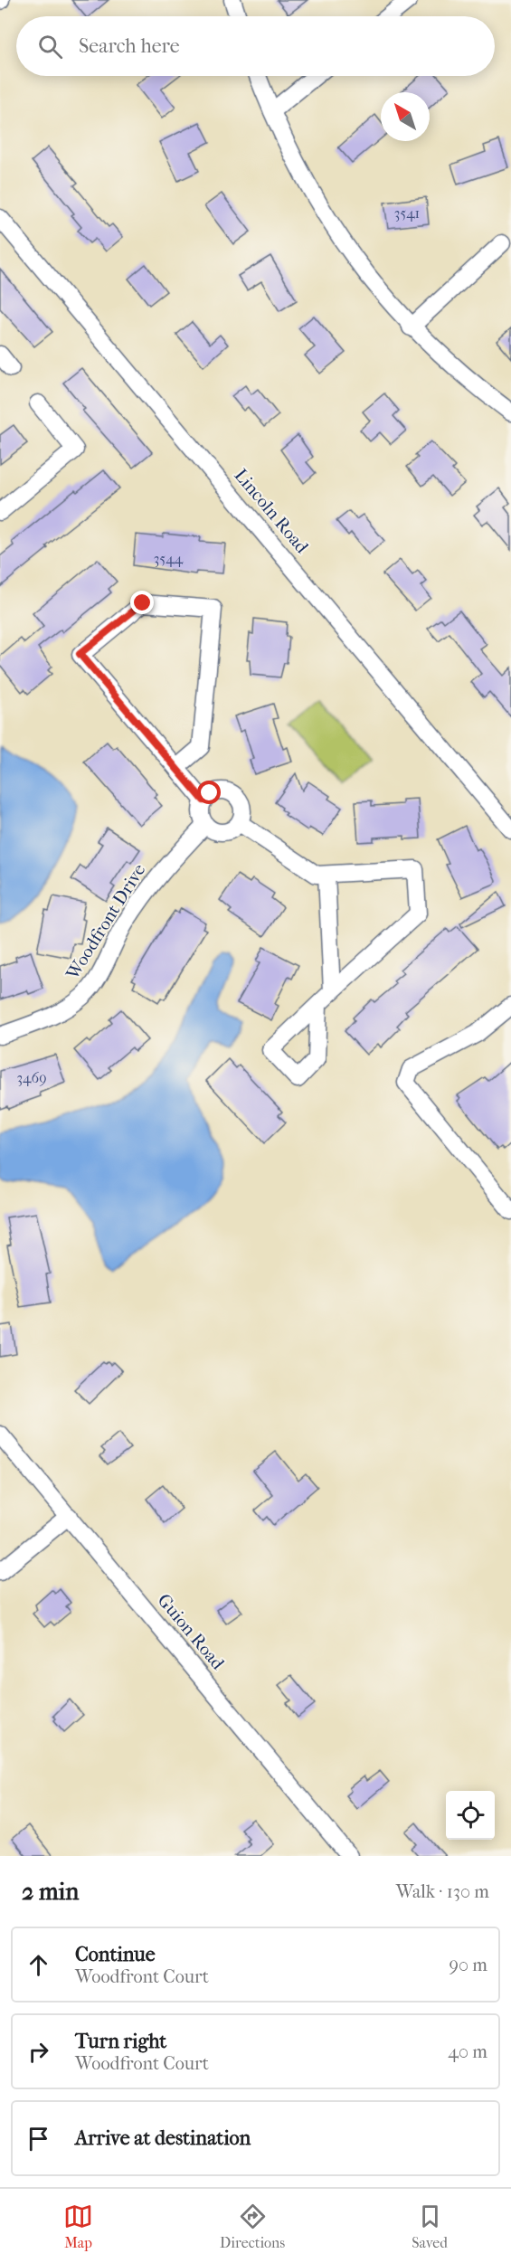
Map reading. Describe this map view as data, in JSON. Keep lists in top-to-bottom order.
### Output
{
  "streets": {
    "street": ["Lincoln Road", "Woodfront Drive", "Guion Road"]
  },
  "house_numbers": ["3541", "3544", "3469"],
  "north": "top left",
  "page": {
    "search": "Search here",
    "heading": ["2 min", "Walk · 130 m"],
    "list": [
      ["Continue", "Woodfront Court", "90 m"],
      ["Turn right", "Woodfront Court", "40 m"],
      "Arrive at destination"
    ],
    "nav": ["Map", "Directions", "Saved"]
  }
}
